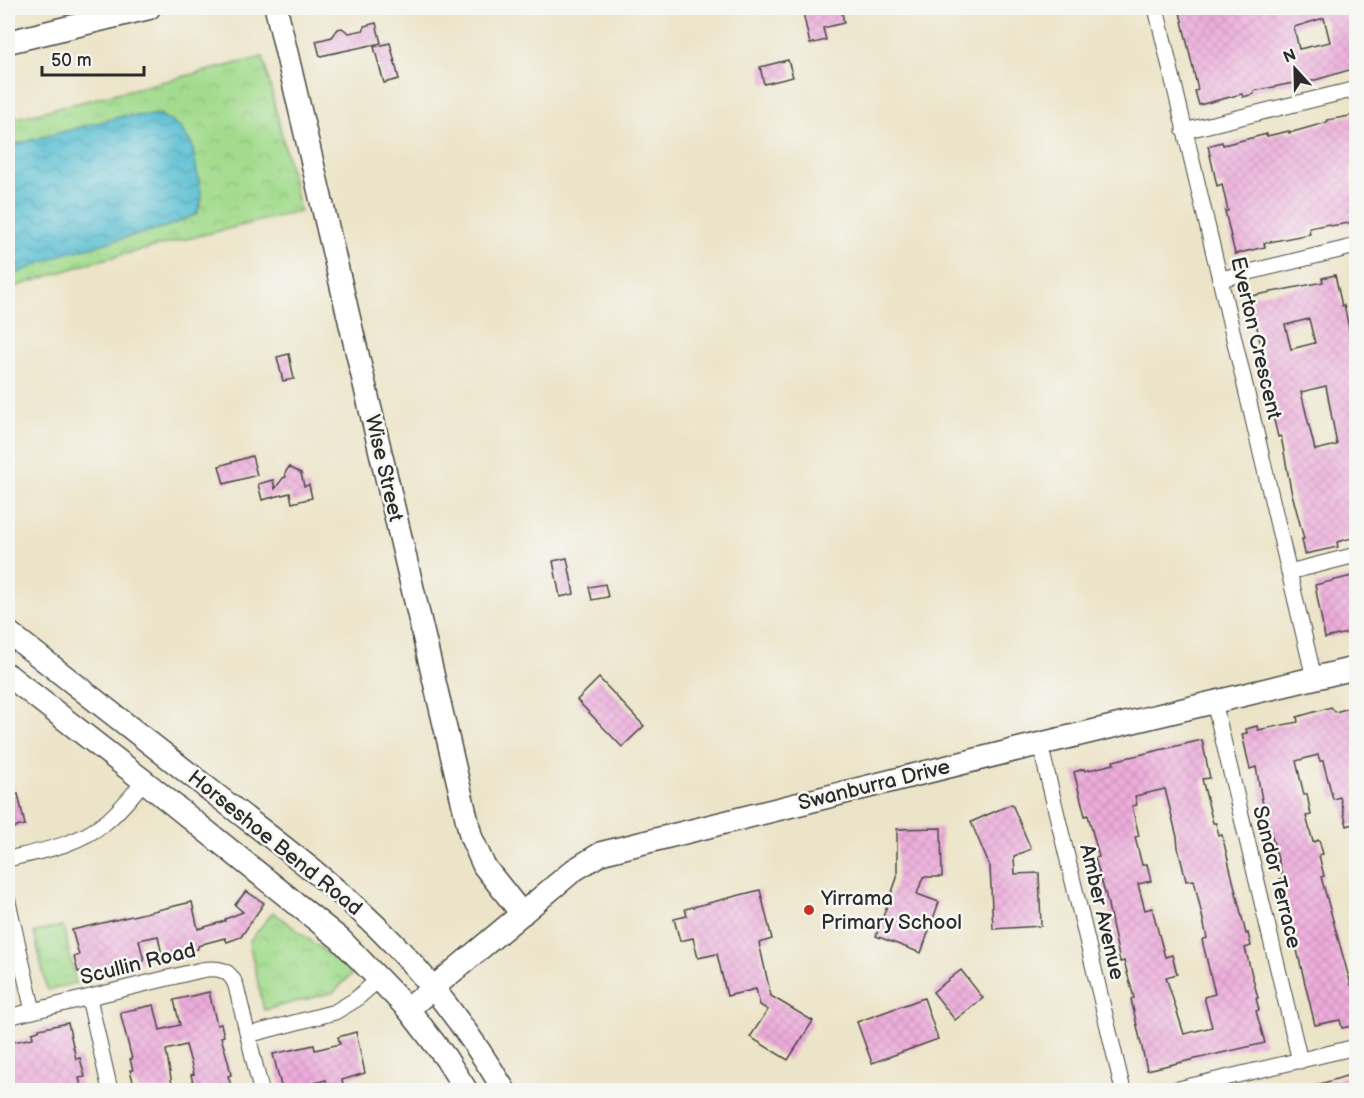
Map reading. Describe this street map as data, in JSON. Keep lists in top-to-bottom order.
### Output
{
  "streets": {
    "street": [
      "Everton Crescent",
      "Wise Street",
      "Swanburra Drive",
      "Horseshoe Bend Road",
      "Sandor Terrace",
      "Amber Avenue",
      "Scullin Road"
    ]
  },
  "crossings": [
    ["Everton Crescent", "Swanburra Drive"],
    ["Wise Street", "Swanburra Drive"],
    ["Swanburra Drive", "Horseshoe Bend Road"],
    ["Swanburra Drive", "Sandor Terrace"],
    ["Swanburra Drive", "Amber Avenue"]
  ],
  "places": ["Yirrama Primary School"],
  "scale_bar": "50 m",
  "north": "top"
}
